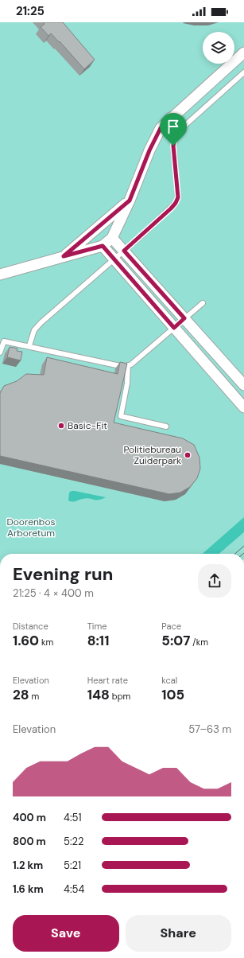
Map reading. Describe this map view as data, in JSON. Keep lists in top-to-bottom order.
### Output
{
  "parks": ["Doorenbos Arboretum"],
  "places": ["Basic-Fit", "Politiebureau Zuiderpark"],
  "page": {
    "status": "21:25",
    "heading": ["Evening run", "21:25 · 4 × 400 m"],
    "stats": [
      ["Distance", "1.60 km"],
      ["Time", "8:11"],
      ["Pace", "5:07 /km"],
      ["Elevation", "28 m"],
      ["Heart rate", "148 bpm"],
      ["kcal", "105"]
    ],
    "chart": ["Elevation", "57–63 m"],
    "list": [
      {
        "name": "400 m",
        "note": "4:51"
      },
      {
        "name": "800 m",
        "note": "5:22"
      },
      {
        "name": "1.2 km",
        "note": "5:21"
      },
      {
        "name": "1.6 km",
        "note": "4:54"
      }
    ],
    "buttons": ["Save", "Share"]
  }
}
